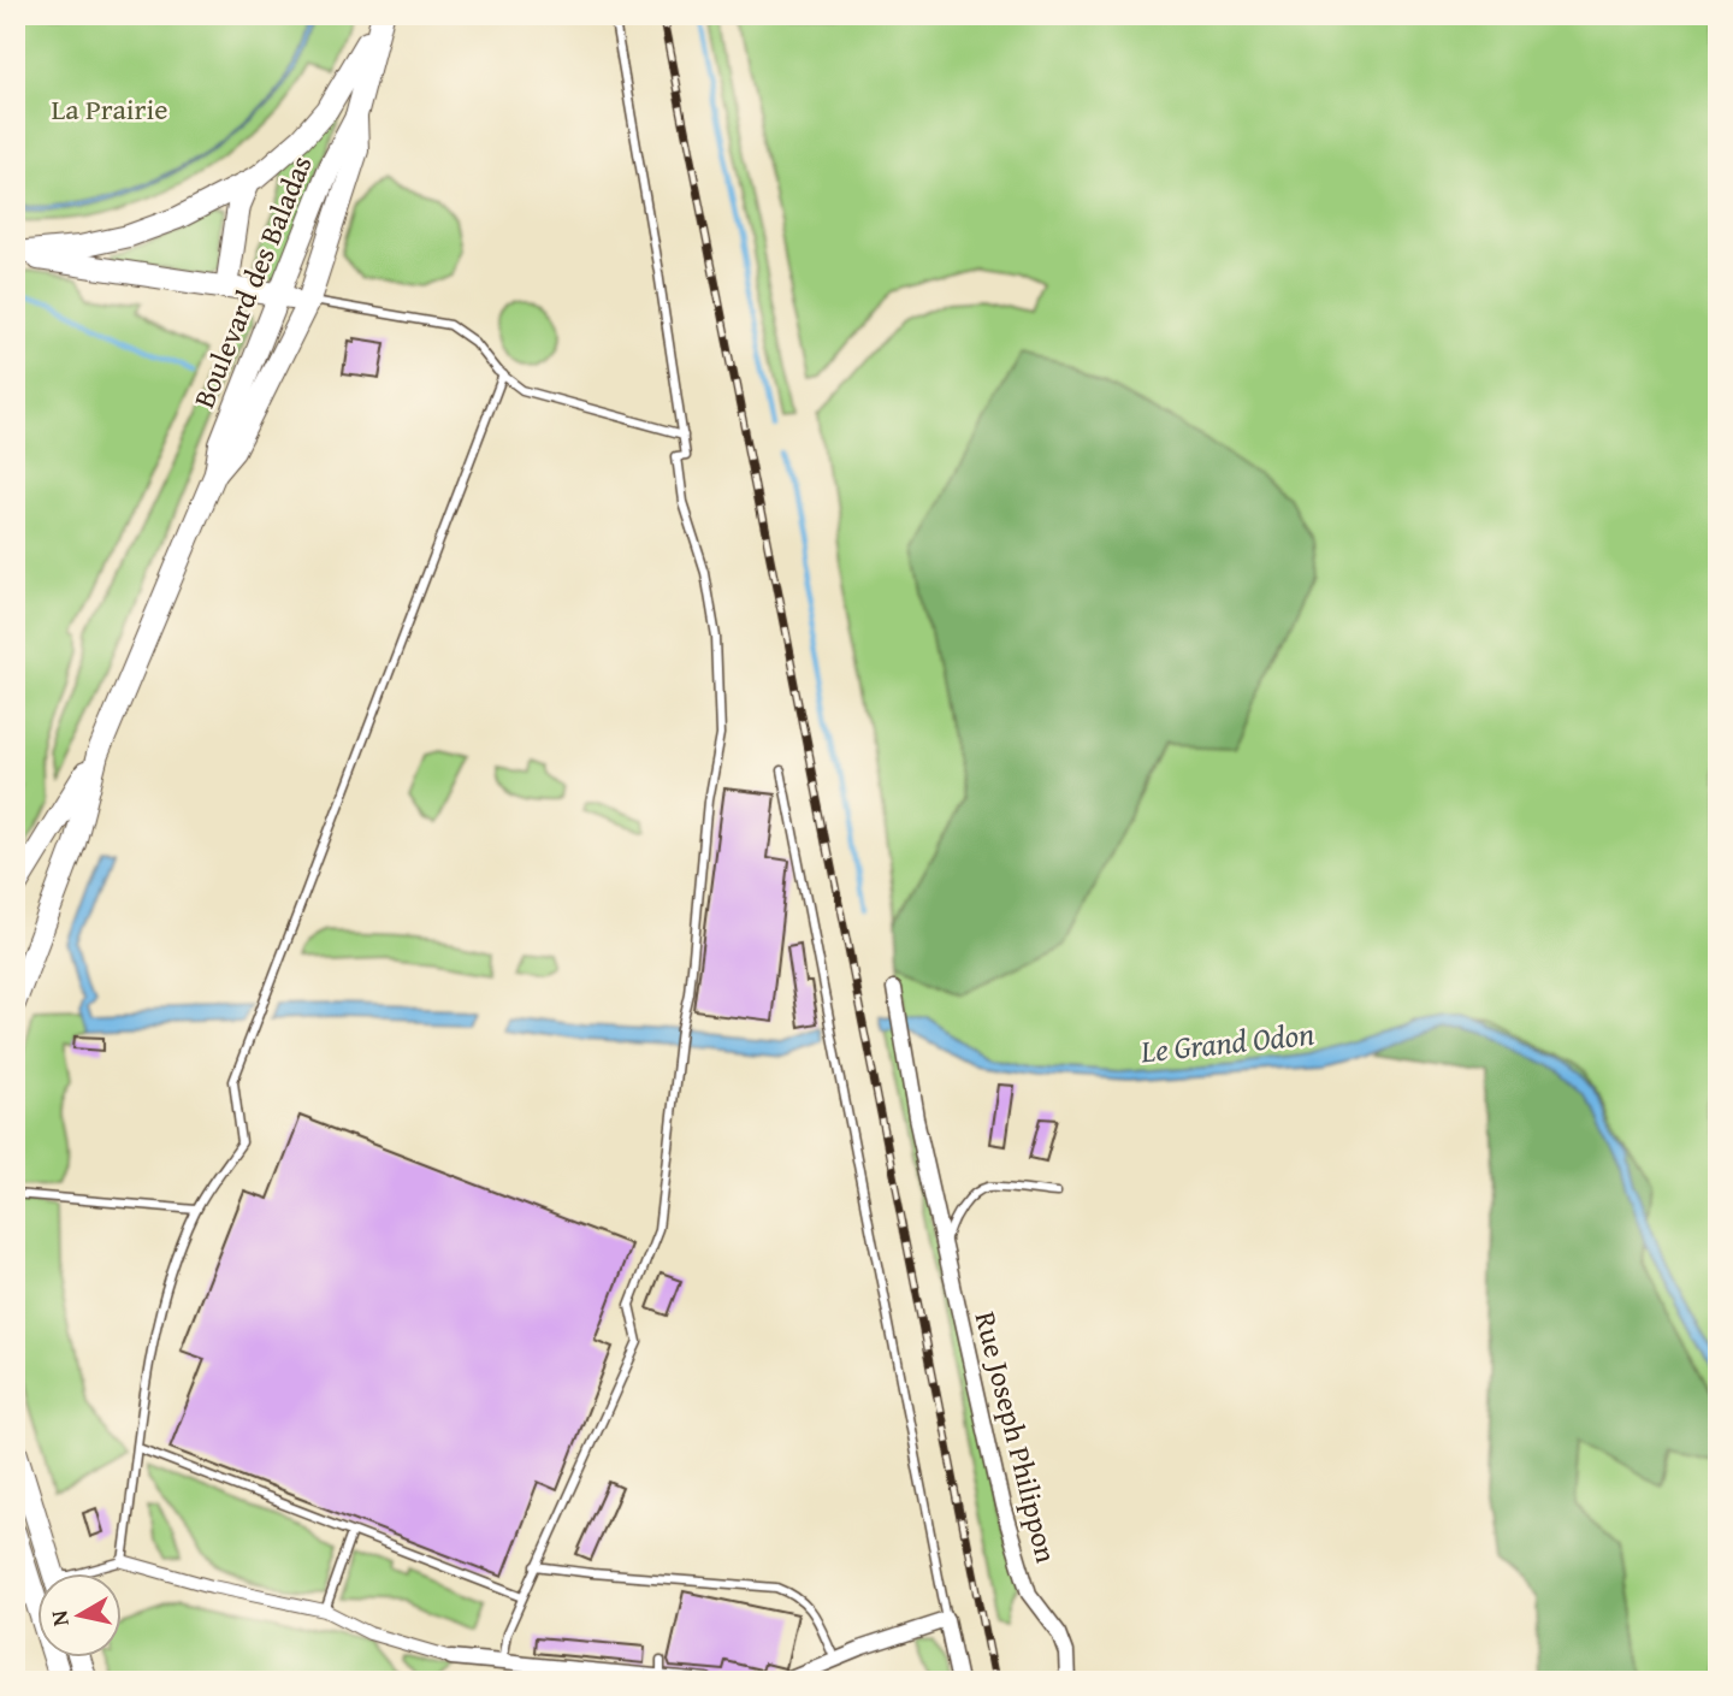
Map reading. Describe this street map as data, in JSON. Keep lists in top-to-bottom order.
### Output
{
  "streets": {
    "main road": ["Boulevard des Baladas"],
    "street": ["Rue Joseph Philippon"]
  },
  "water": ["Le Grand Odon"],
  "parks": ["La Prairie"],
  "north": "left"
}
